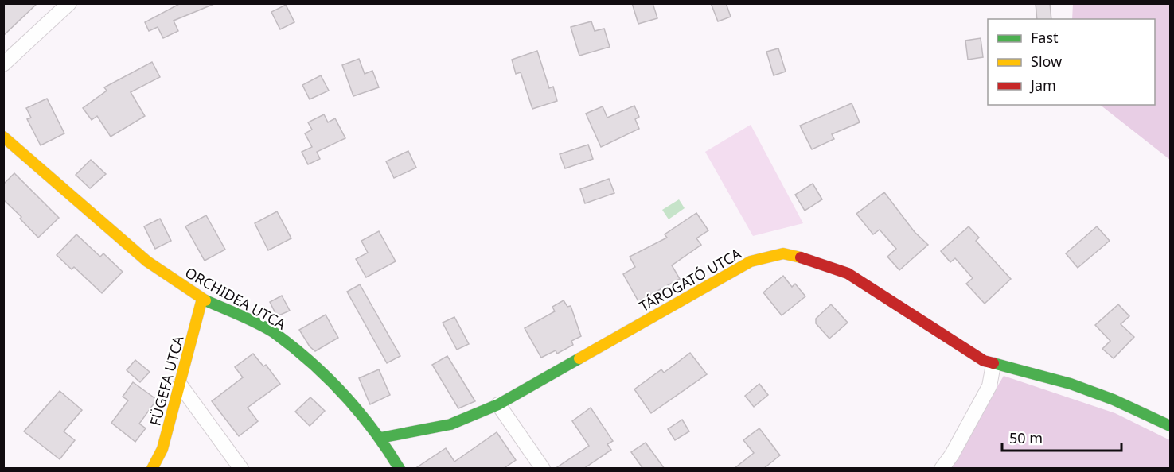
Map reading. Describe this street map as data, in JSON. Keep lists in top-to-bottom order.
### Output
{
  "streets": {
    "street": ["TÁROGATÓ UTCA", "ORCHIDEA UTCA", "FÜGEFA UTCA"]
  },
  "crossings": [
    ["TÁROGATÓ UTCA", "ORCHIDEA UTCA"],
    ["ORCHIDEA UTCA", "FÜGEFA UTCA"]
  ],
  "legend": ["Fast", "Slow", "Jam"],
  "scale_bar": "50 m"
}
